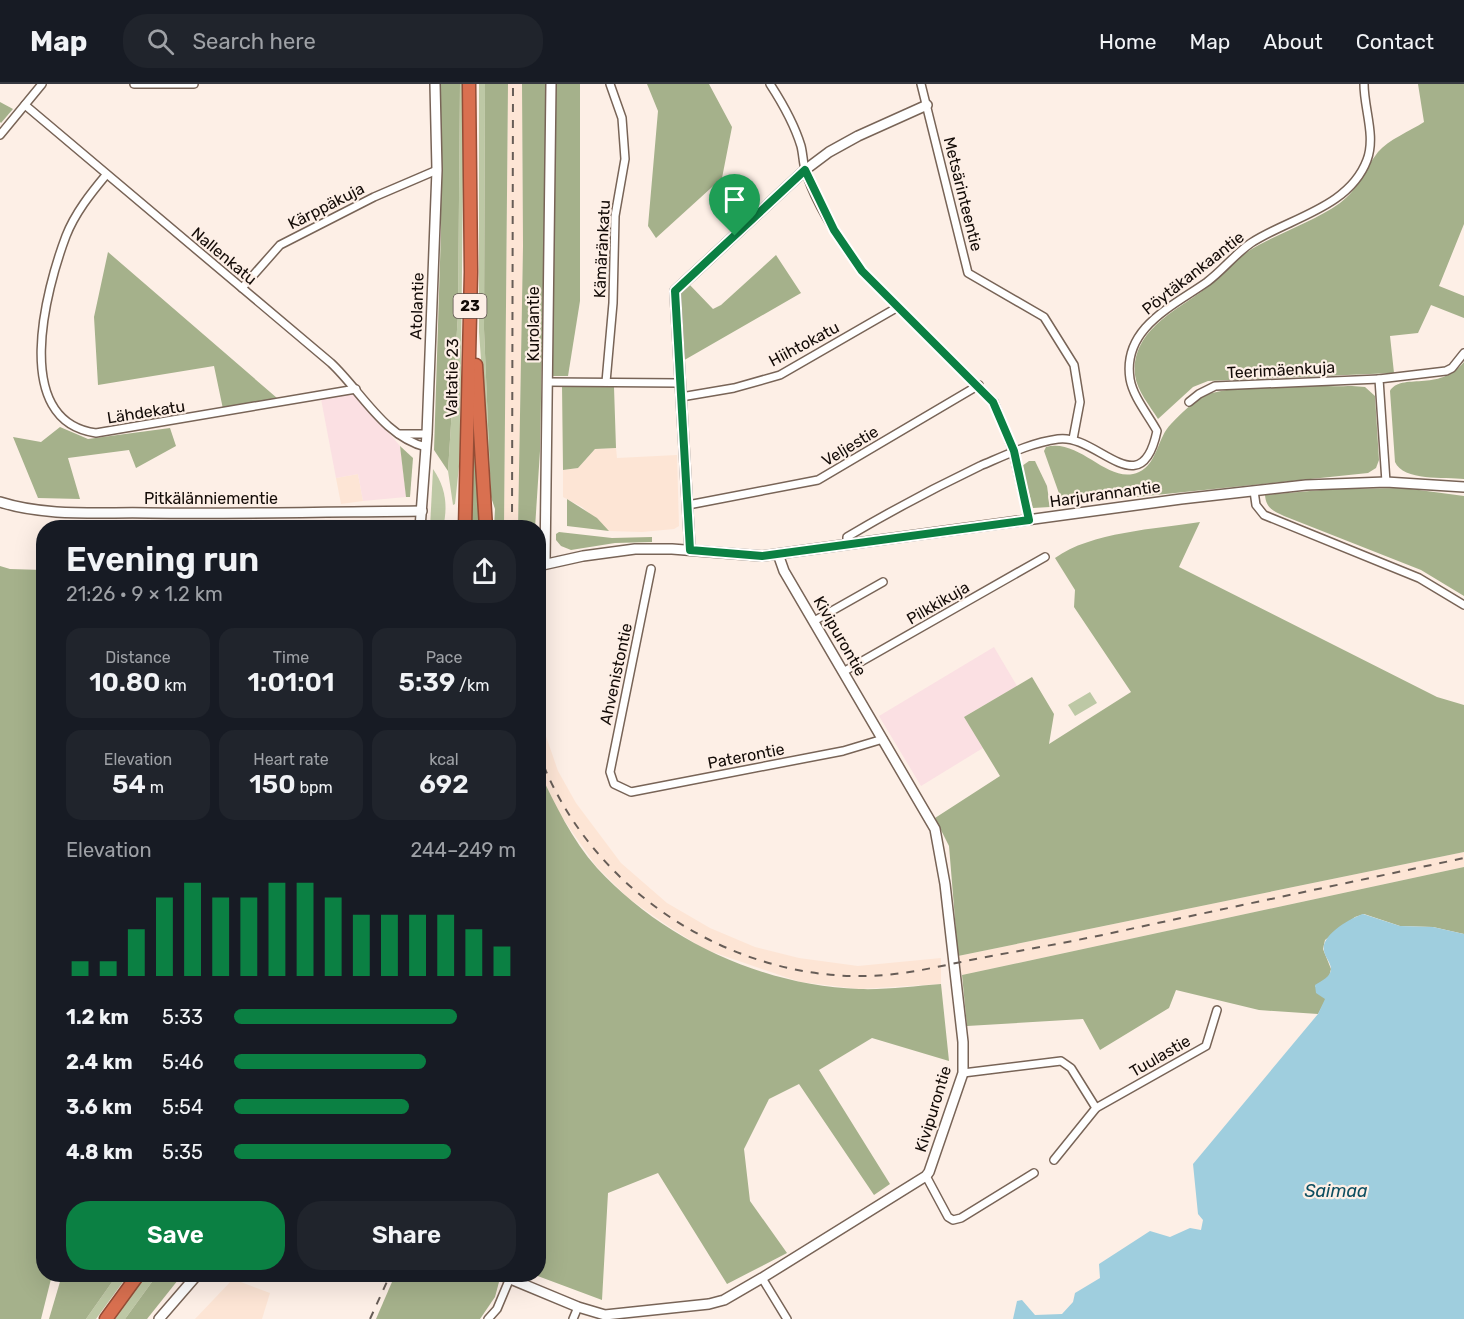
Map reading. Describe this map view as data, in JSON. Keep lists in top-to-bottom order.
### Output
{
  "streets": {
    "highway": ["23", "Valtatie 23"],
    "street": [
      "Metsärinteentie",
      "Kärppäkuja",
      "Kämäränkatu",
      "Nallenkatu",
      "Pöytäkankaantie",
      "Atolantie",
      "Kurolantie",
      "Hiihtokatu",
      "Teerimäenkuja",
      "Lähdekatu",
      "Veljestie",
      "Harjurannantie",
      "Pitkälänniementie",
      "Pilkkikuja",
      "Kivipurontie",
      "Ahvenistontie",
      "Paterontie",
      "Tuulastie"
    ]
  },
  "crossings": [
    ["Metsärinteentie", "Pöytäkankaantie"],
    ["Kärppäkuja", "Nallenkatu"],
    ["Kärppäkuja", "Atolantie"],
    ["Nallenkatu", "Atolantie"],
    ["Nallenkatu", "Lähdekatu"],
    ["Atolantie", "Pitkälänniementie"],
    ["Harjurannantie", "Kivipurontie"],
    ["Pilkkikuja", "Kivipurontie"],
    ["Kivipurontie", "Paterontie"],
    ["Ahvenistontie", "Paterontie"]
  ],
  "water": ["Saimaa"],
  "page": {
    "header": "Map",
    "search": "Search here",
    "nav": [
      "Home",
      "Map",
      "About",
      "Contact"
    ],
    "heading": ["Evening run", "21:26 · 9 × 1.2 km"],
    "stats": [
      ["Distance", "10.80 km"],
      ["Time", "1:01:01"],
      ["Pace", "5:39 /km"],
      ["Elevation", "54 m"],
      ["Heart rate", "150 bpm"],
      ["kcal", "692"]
    ],
    "chart": ["Elevation", "244–249 m"],
    "list": [
      {
        "name": "1.2 km",
        "note": "5:33"
      },
      {
        "name": "2.4 km",
        "note": "5:46"
      },
      {
        "name": "3.6 km",
        "note": "5:54"
      },
      {
        "name": "4.8 km",
        "note": "5:35"
      }
    ],
    "buttons": ["Save", "Share"]
  }
}
